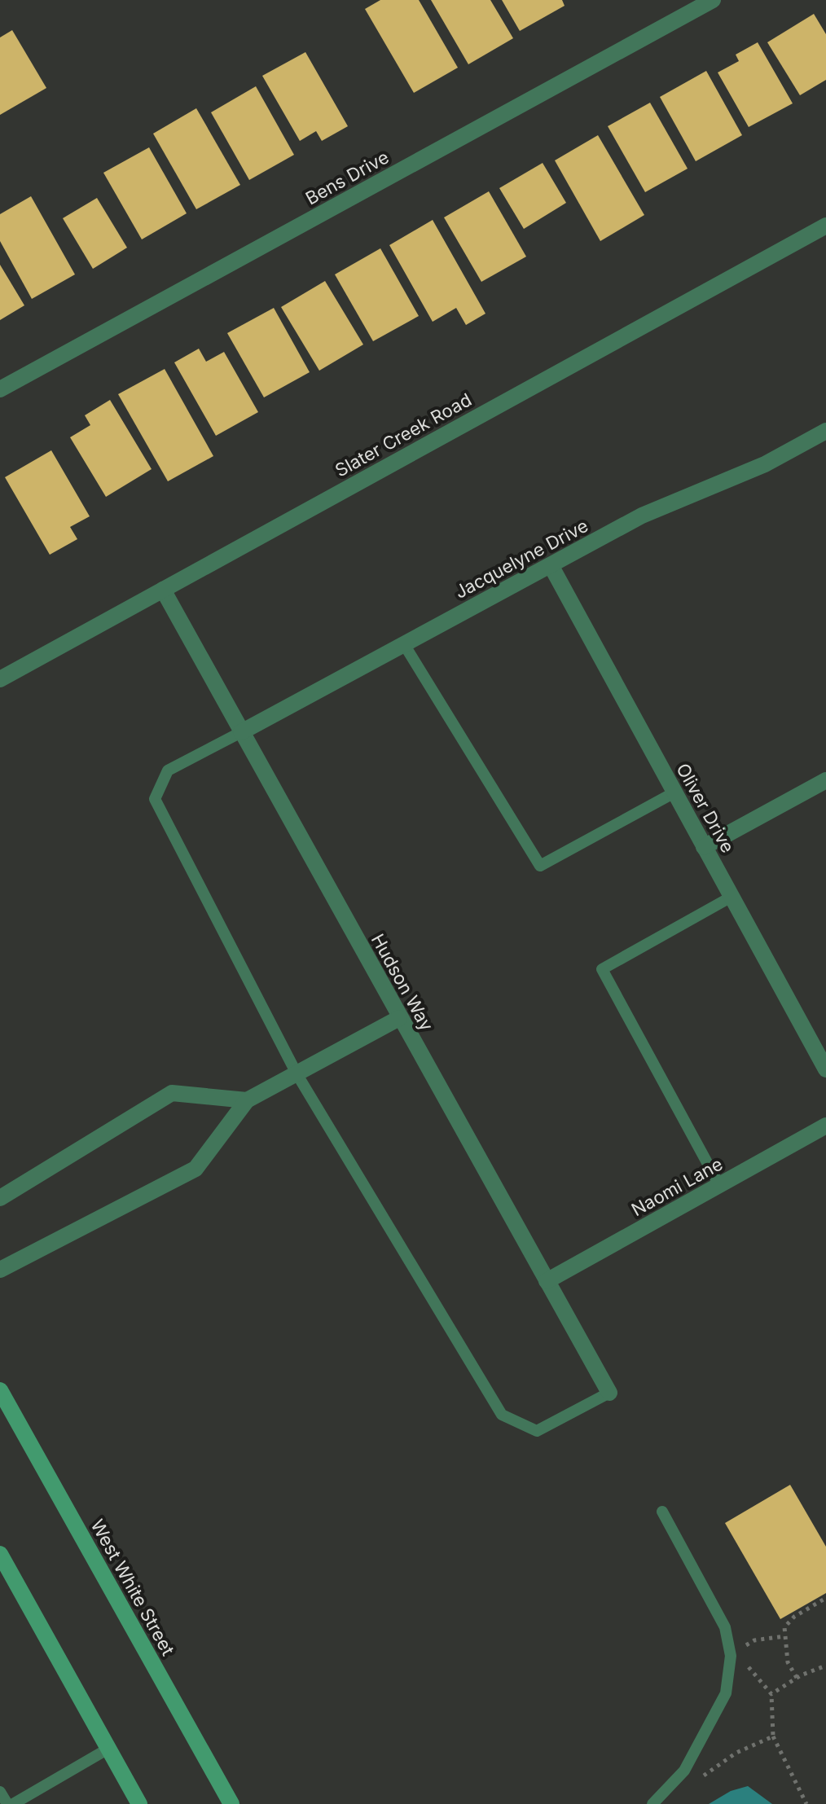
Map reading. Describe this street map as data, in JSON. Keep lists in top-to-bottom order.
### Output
{
  "streets": {
    "main road": ["West White Street"],
    "street": [
      "Bens Drive",
      "Slater Creek Road",
      "Jacquelyne Drive",
      "Oliver Drive",
      "Hudson Way",
      "Naomi Lane"
    ]
  },
  "crossings": [
    ["Slater Creek Road", "Hudson Way"],
    ["Jacquelyne Drive", "Oliver Drive"],
    ["Jacquelyne Drive", "Hudson Way"],
    ["Hudson Way", "Naomi Lane"]
  ]
}
